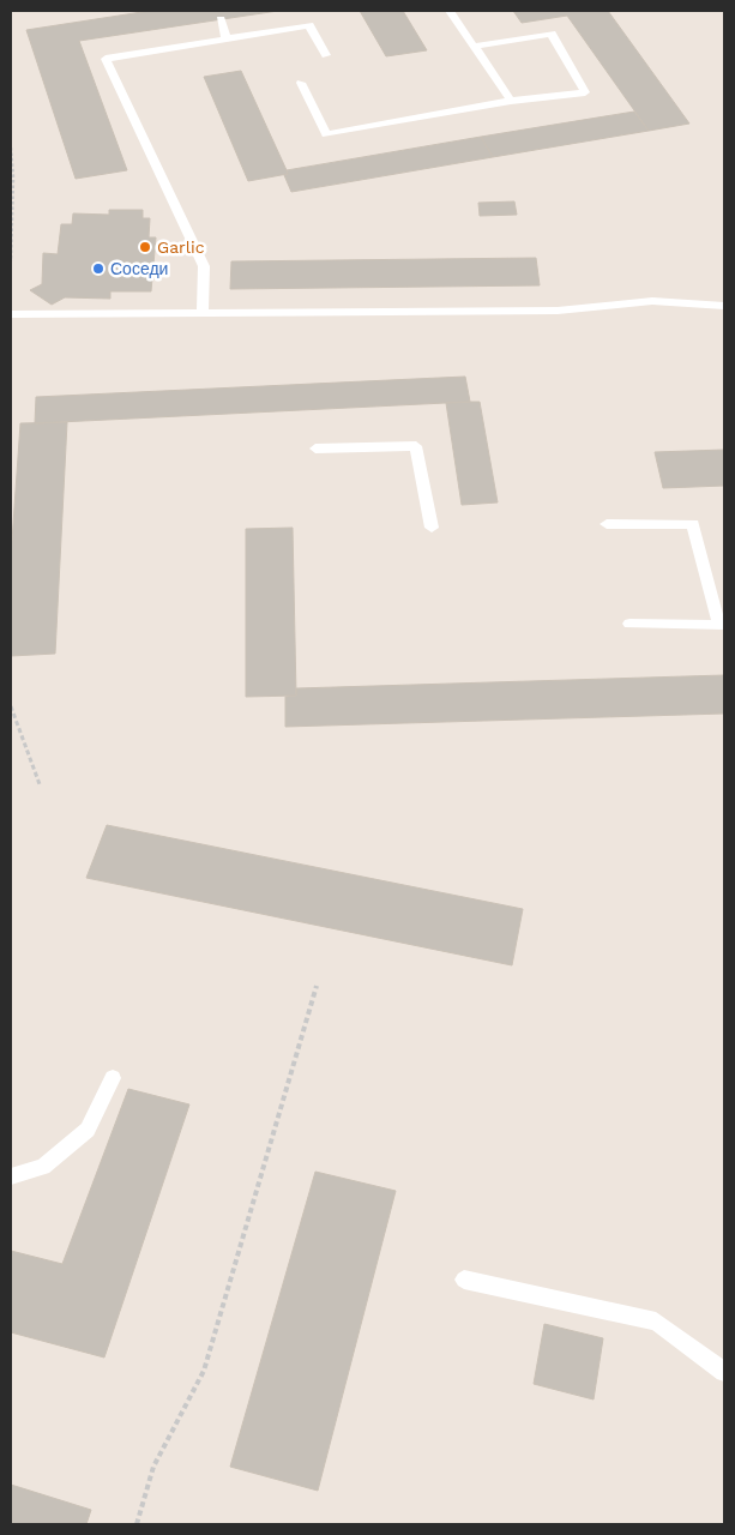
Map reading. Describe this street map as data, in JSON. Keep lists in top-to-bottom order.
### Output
{
  "places": ["Garlic", "Соседи"]
}
